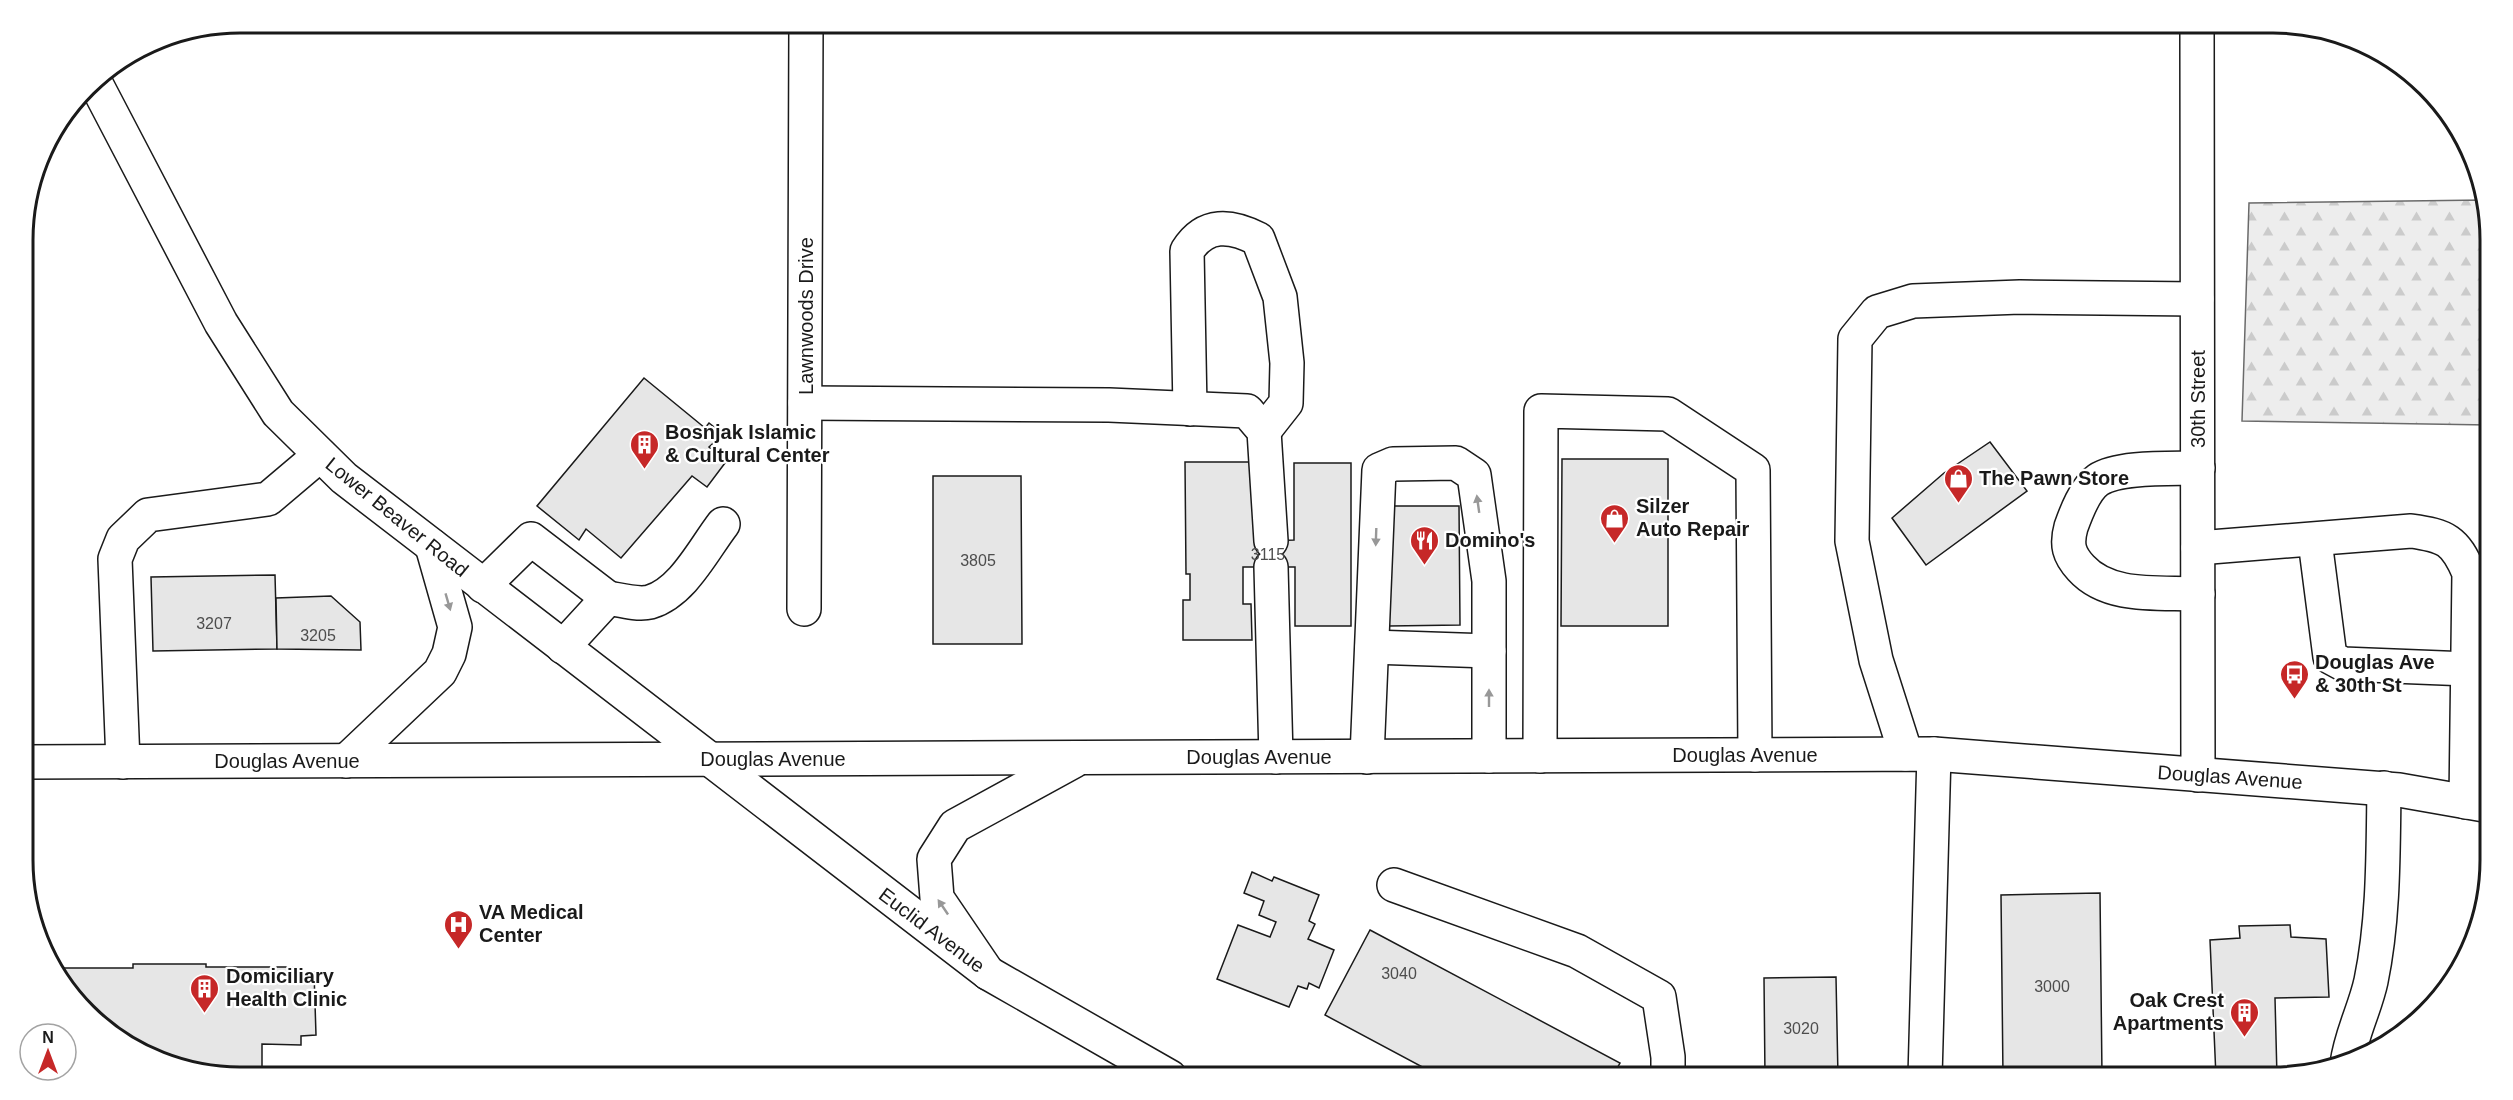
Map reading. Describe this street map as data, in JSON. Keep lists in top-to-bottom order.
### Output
{
  "streets": {
    "main road": [
      "Lawnwoods Drive",
      "30th Street",
      "Lower Beaver Road",
      "Douglas Avenue",
      "Euclid Avenue"
    ]
  },
  "crossings": [
    ["30th Street", "Douglas Avenue"],
    ["Lower Beaver Road", "Douglas Avenue"],
    ["Lower Beaver Road", "Euclid Avenue"],
    ["Douglas Avenue", "Euclid Avenue"]
  ],
  "places": {
    "building": ["Bosnjak Islamic & Cultural Center", "Domiciliary Health Clinic", "Oak Crest Apartments"],
    "shop": ["The Pawn Store", "Silzer Auto Repair"],
    "restaurant": ["Domino's"],
    "bus stop": ["Douglas Ave & 30th St"],
    "hospital": ["VA Medical Center"]
  },
  "house_numbers": [
    "3115",
    "3805",
    "3207",
    "3205",
    "3040",
    "3000",
    "3020"
  ],
  "north": "top"
}
